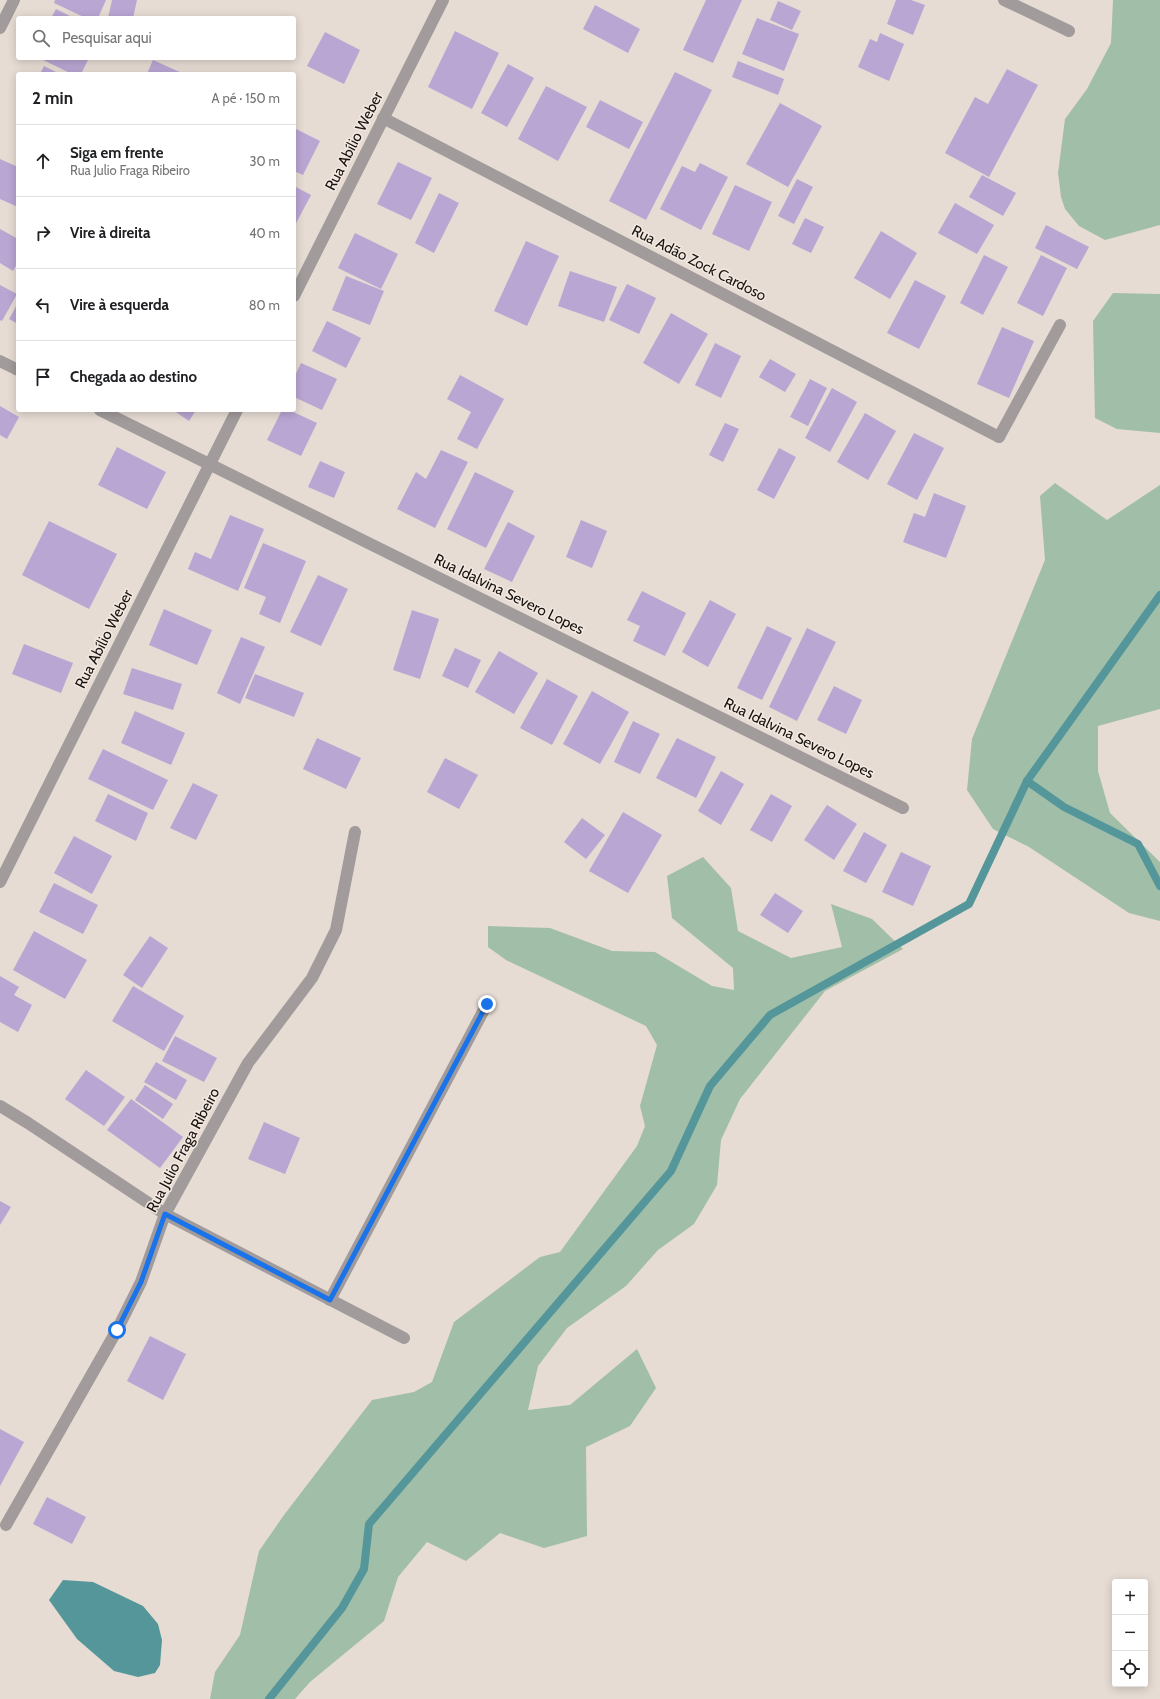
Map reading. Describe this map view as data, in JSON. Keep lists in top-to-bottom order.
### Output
{
  "streets": {
    "street": [
      "Rua Abílio Weber",
      "Rua Adão Zock Cardoso",
      "Rua Idalvina Severo Lopes",
      "Rua Julio Fraga Ribeiro"
    ]
  },
  "crossings": [
    ["Rua Abílio Weber", "Rua Adão Zock Cardoso"],
    ["Rua Abílio Weber", "Rua Idalvina Severo Lopes"]
  ],
  "page": {
    "search": "Pesquisar aqui",
    "heading": ["2 min", "A pé · 150 m"],
    "list": [
      ["Siga em frente", "Rua Julio Fraga Ribeiro", "30 m"],
      ["Vire à direita", "40 m"],
      ["Vire à esquerda", "80 m"],
      "Chegada ao destino"
    ],
    "map_buttons": ["+", "−"]
  }
}
